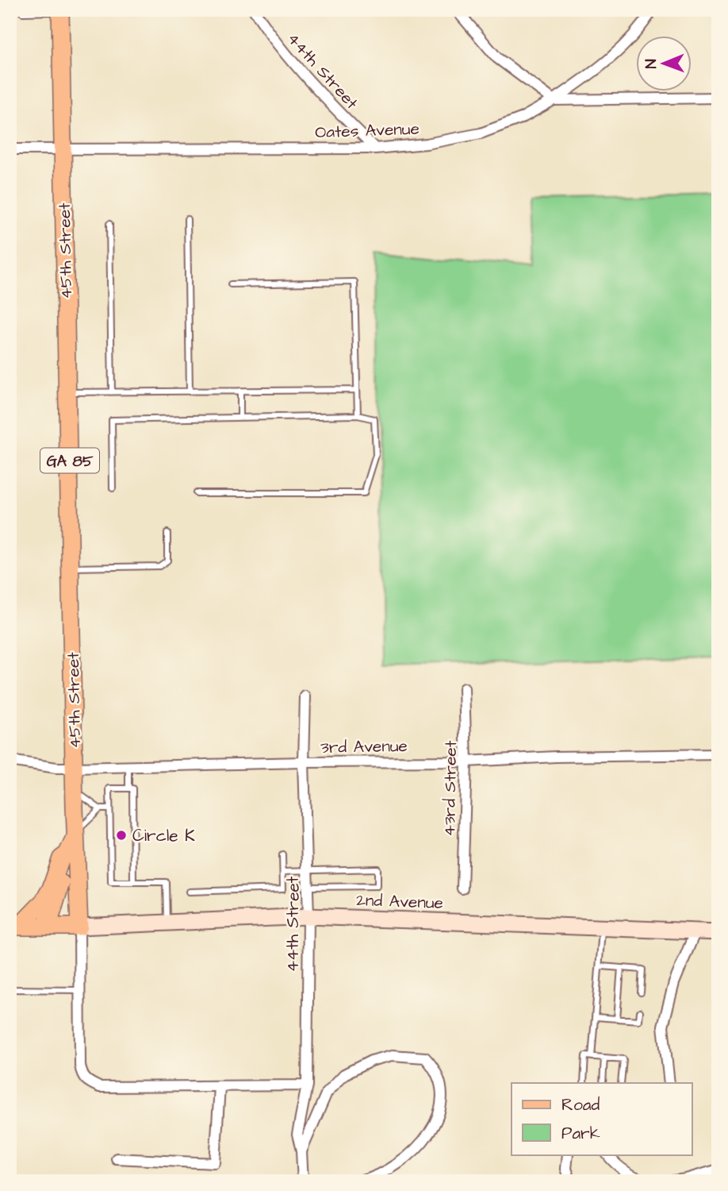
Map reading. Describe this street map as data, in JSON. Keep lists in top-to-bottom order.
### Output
{
  "streets": {
    "main road": ["45th Street", "GA 85", "2nd Avenue"],
    "street": [
      "44th Street",
      "Oates Avenue",
      "3rd Avenue",
      "43rd Street"
    ]
  },
  "crossings": [
    ["44th Street", "Oates Avenue"],
    ["44th Street", "45th Street"],
    ["44th Street", "3rd Avenue"],
    ["44th Street", "2nd Avenue"],
    ["Oates Avenue", "45th Street"],
    ["45th Street", "3rd Avenue"],
    ["45th Street", "2nd Avenue"],
    ["3rd Avenue", "43rd Street"]
  ],
  "places": ["Circle K"],
  "legend": ["Road", "Park"],
  "north": "left"
}
